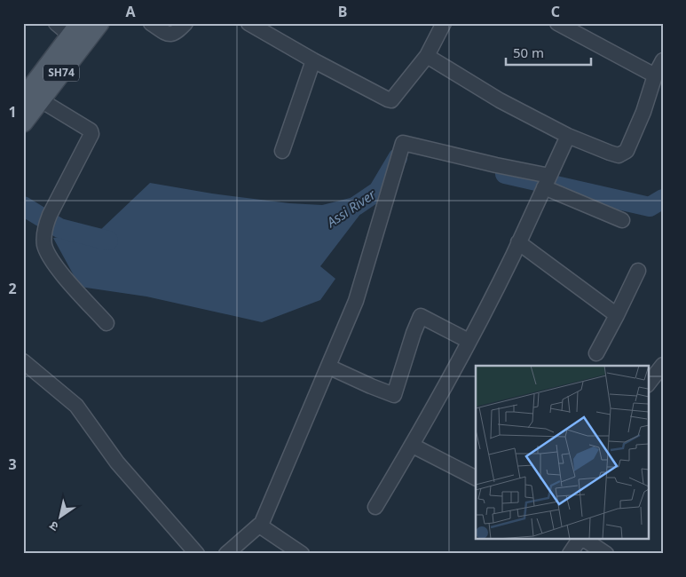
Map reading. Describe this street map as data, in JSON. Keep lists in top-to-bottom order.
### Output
{
  "streets": {
    "main road": ["SH74"]
  },
  "water": ["Assi River"],
  "scale_bar": "50 m",
  "north": "bottom left",
  "grid": {
    "columns": ["A", "B", "C"],
    "rows": ["1", "2", "3"]
  }
}
